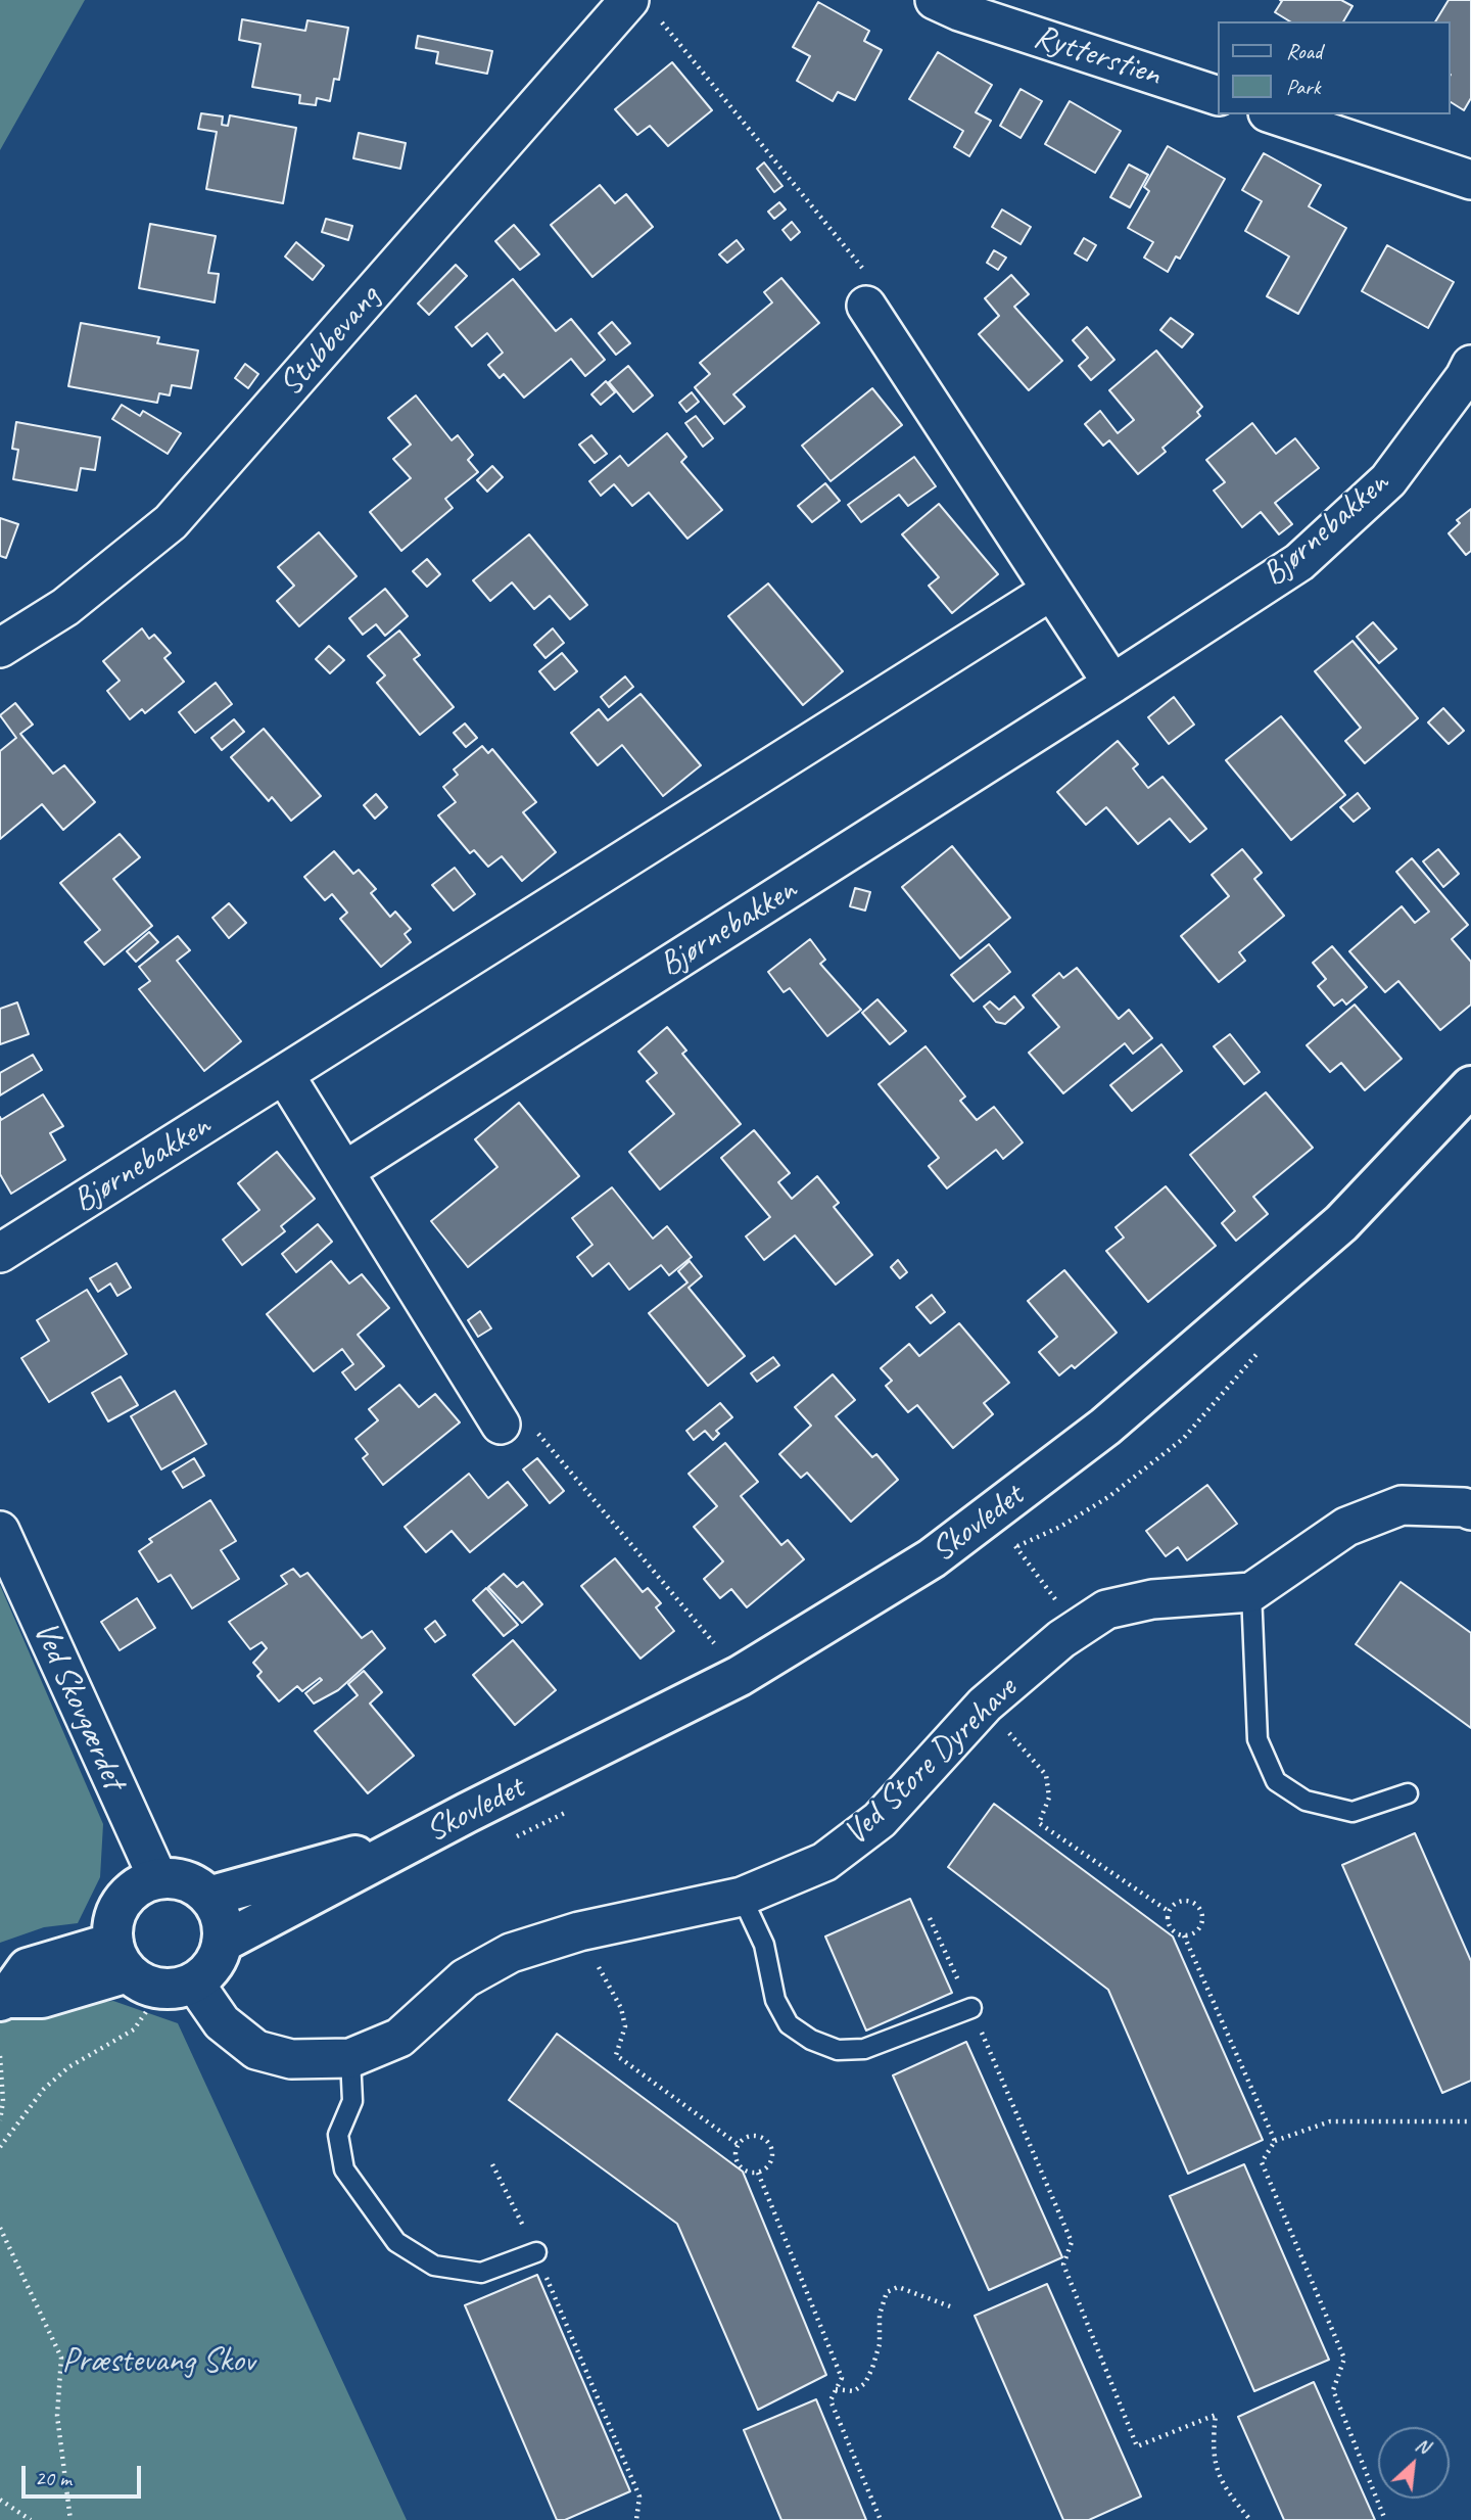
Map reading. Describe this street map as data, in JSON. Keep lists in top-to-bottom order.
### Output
{
  "streets": {
    "street": [
      "Rytterstien",
      "Stubbevang",
      "Bjørnebakken",
      "Skovledet",
      "Ved Skovgærdet",
      "Ved Store Dyrehave"
    ]
  },
  "crossings": [
    ["Skovledet", "Ved Skovgærdet"],
    ["Skovledet", "Ved Store Dyrehave"],
    ["Ved Skovgærdet", "Ved Store Dyrehave"]
  ],
  "parks": ["Præstevang Skov"],
  "legend": ["Road", "Park"],
  "scale_bar": "20 m",
  "north": "top right"
}
